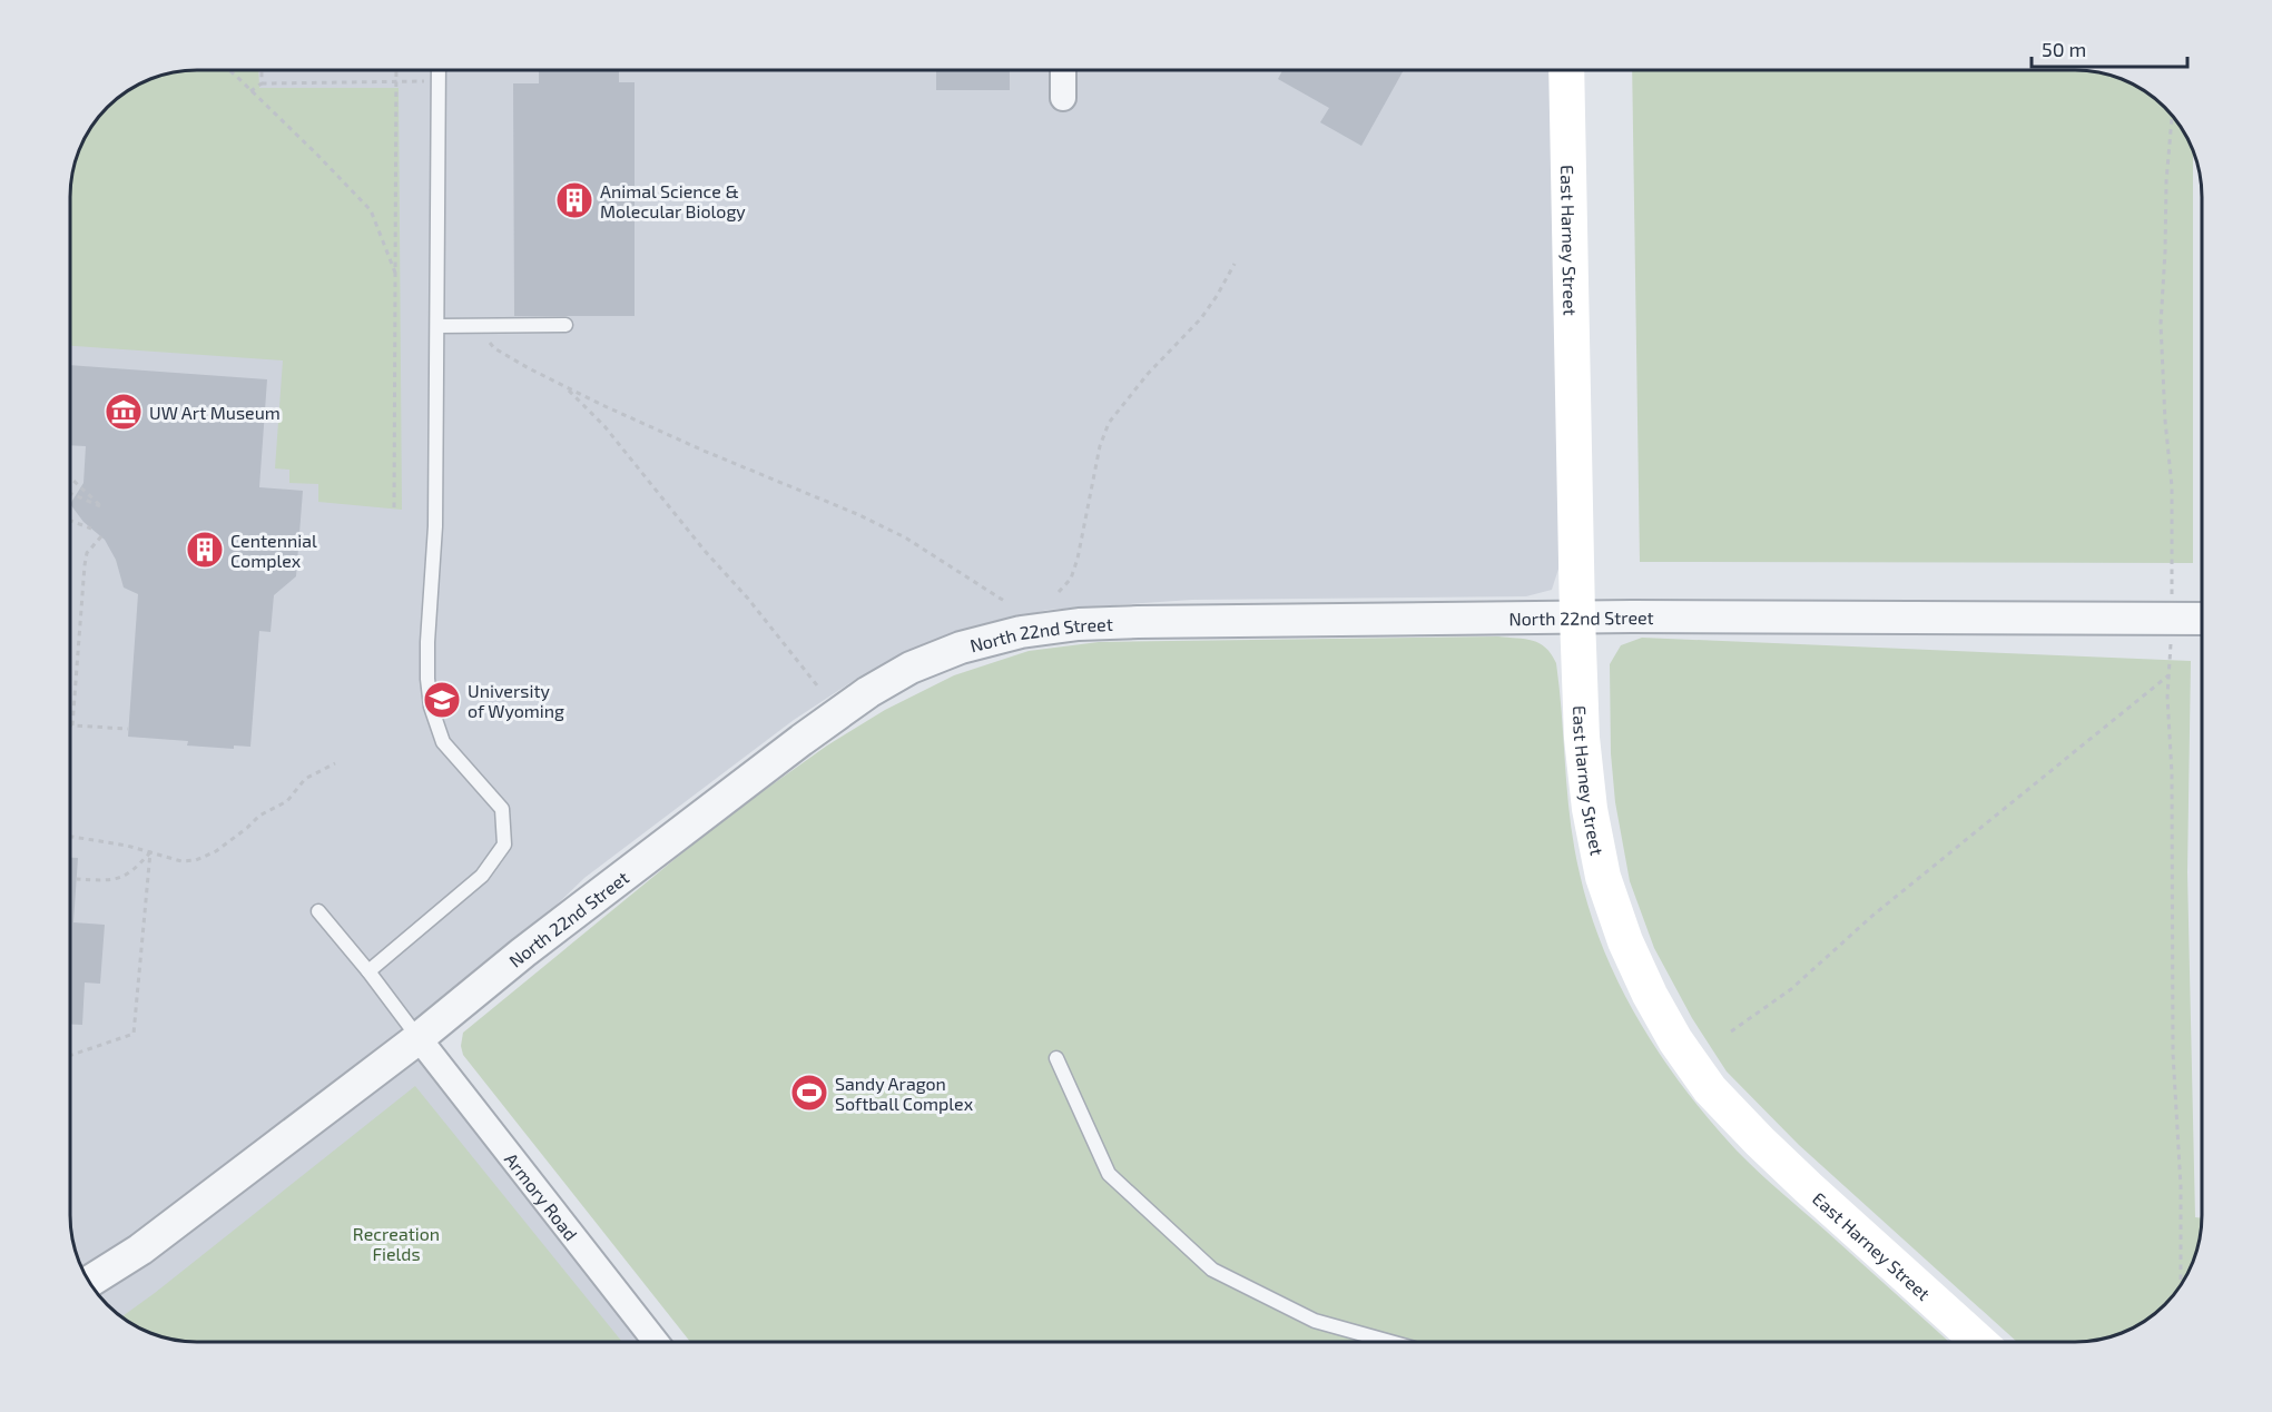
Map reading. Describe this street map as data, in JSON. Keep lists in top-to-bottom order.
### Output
{
  "streets": {
    "main road": ["East Harney Street"],
    "street": ["North 22nd Street", "Armory Road"]
  },
  "crossings": [
    ["East Harney Street", "North 22nd Street"],
    ["North 22nd Street", "Armory Road"]
  ],
  "parks": ["Recreation Fields"],
  "places": {
    "building": ["Animal Science & Molecular Biology", "Centennial Complex"],
    "museum": ["UW Art Museum"],
    "school or university": ["University of Wyoming"],
    "sports": ["Sandy Aragon Softball Complex"]
  },
  "scale_bar": "50 m"
}
